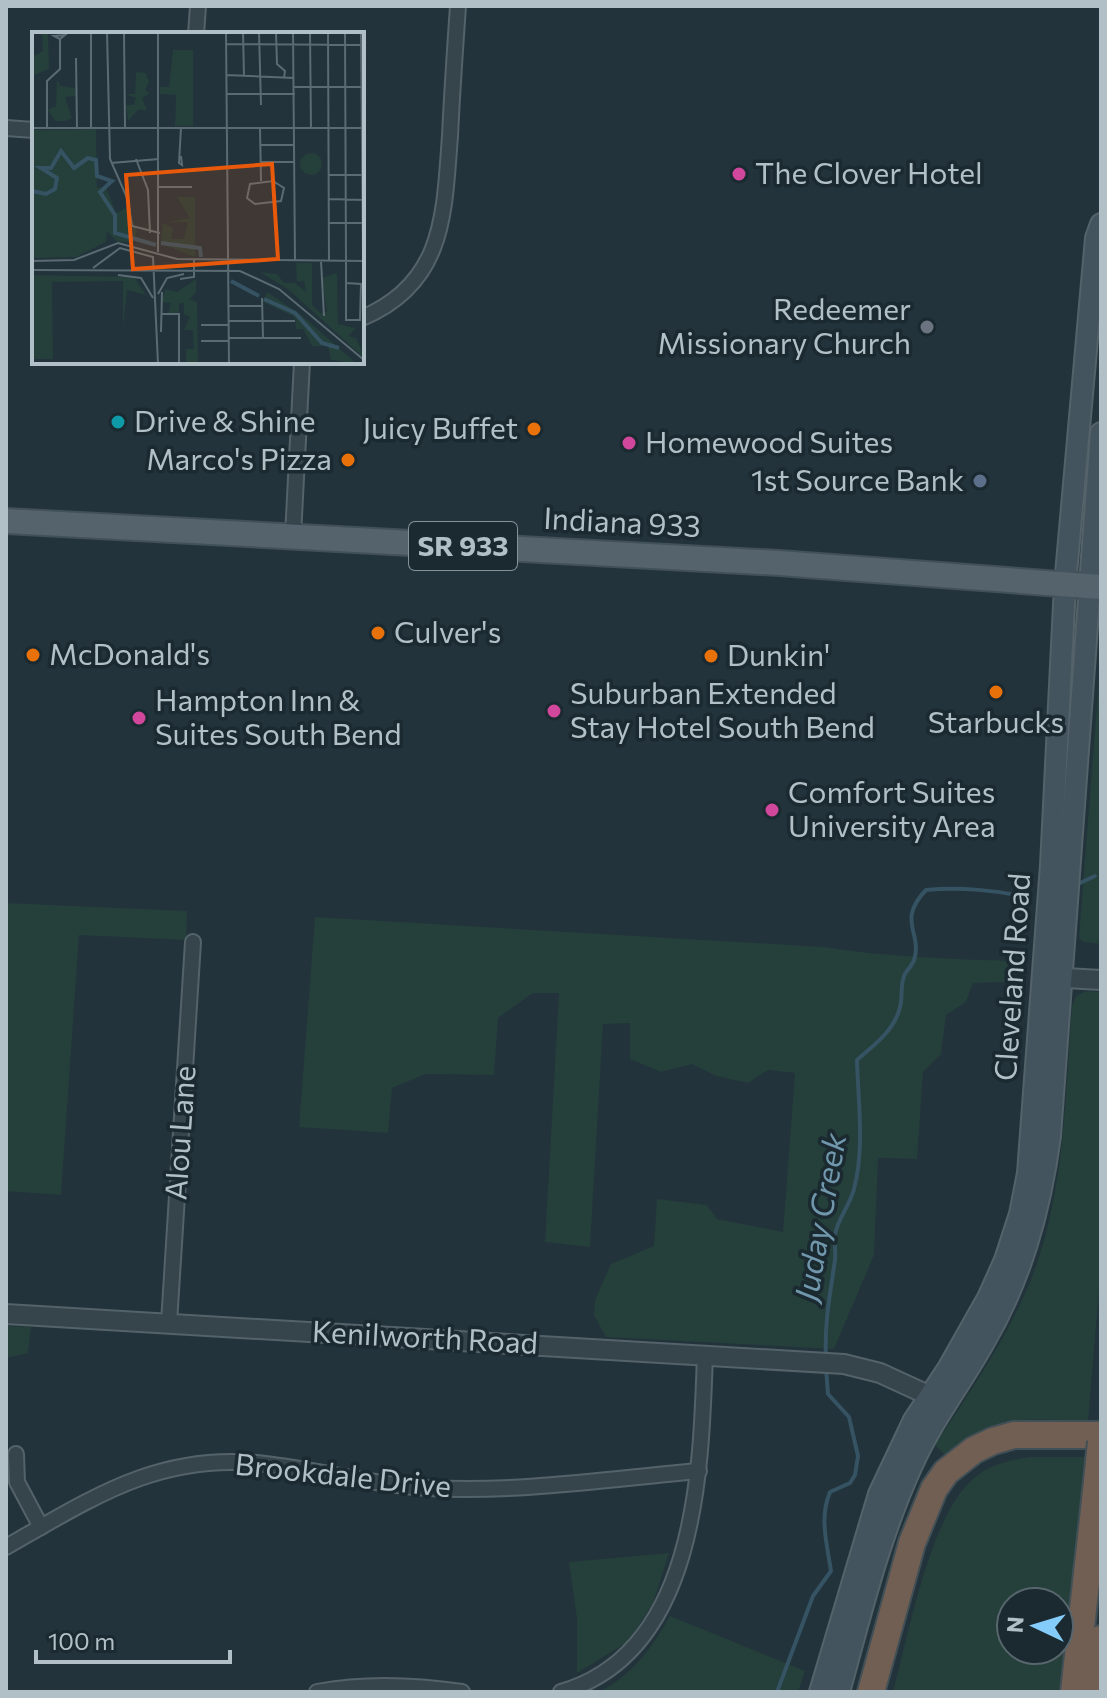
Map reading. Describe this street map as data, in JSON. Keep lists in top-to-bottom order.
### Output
{
  "streets": {
    "main road": ["Indiana 933", "SR 933", "Cleveland Road"],
    "street": ["Alou Lane", "Kenilworth Road", "Brookdale Drive"]
  },
  "crossings": [
    ["Indiana 933", "Cleveland Road"],
    ["Cleveland Road", "Kenilworth Road"],
    ["Alou Lane", "Kenilworth Road"]
  ],
  "water": ["Juday Creek"],
  "places": [
    "The Clover Hotel",
    "Redeemer Missionary Church",
    "Drive & Shine",
    "Juicy Buffet",
    "Homewood Suites",
    "Marco's Pizza",
    "1st Source Bank",
    "Culver's",
    "McDonald's",
    "Dunkin'",
    "Starbucks",
    "Suburban Extended Stay Hotel South Bend",
    "Hampton Inn & Suites South Bend",
    "Comfort Suites University Area"
  ],
  "scale_bar": "100 m",
  "north": "left"
}
